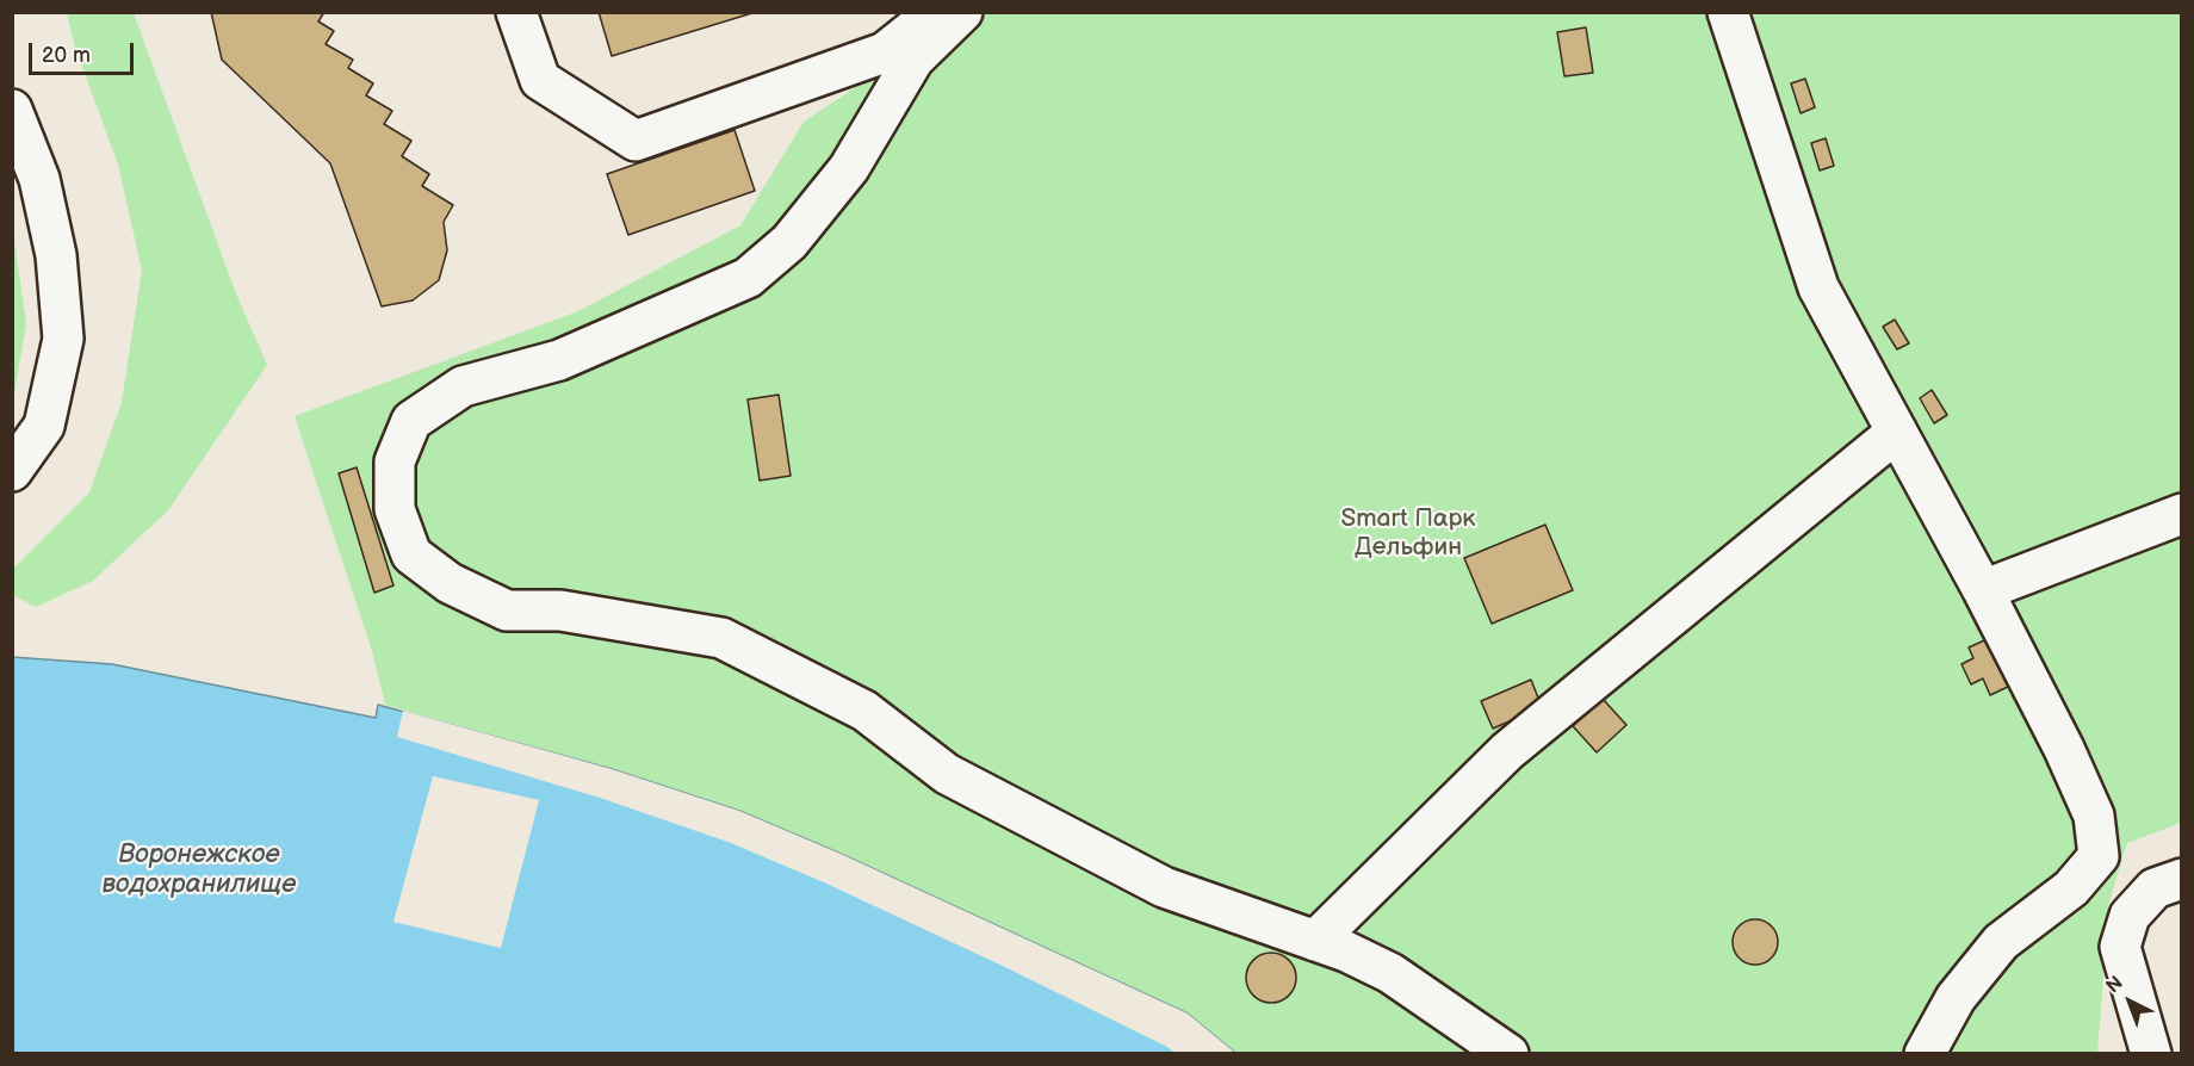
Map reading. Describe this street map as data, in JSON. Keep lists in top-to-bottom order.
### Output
{
  "water": ["Воронежское водохранилище"],
  "parks": ["Smart Парк Дельфин"],
  "scale_bar": "20 m",
  "north": "top left"
}
